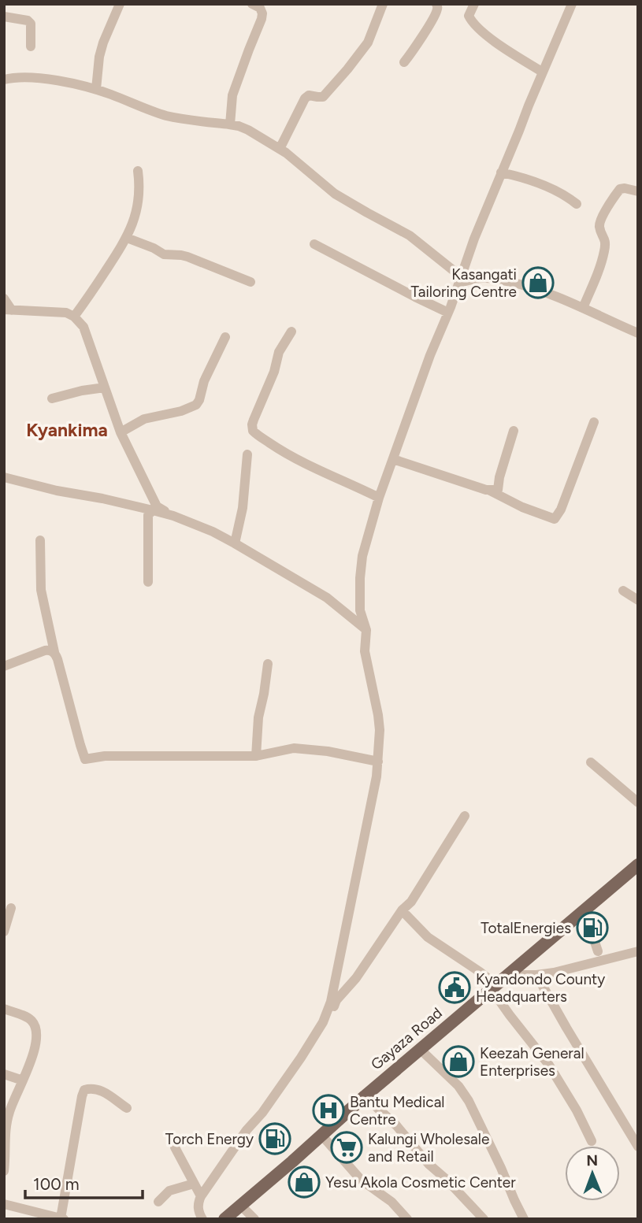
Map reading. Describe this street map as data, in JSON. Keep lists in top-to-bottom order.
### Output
{
  "streets": {
    "main road": ["Gayaza Road"]
  },
  "districts": ["Kyankima"],
  "places": {
    "shop": ["Kasangati Tailoring Centre", "Keezah General Enterprises", "Yesu Akola Cosmetic Center"],
    "fuel station": ["TotalEnergies", "Torch Energy"],
    "public building": ["Kyandondo County Headquarters"],
    "hospital": ["Bantu Medical Centre"],
    "supermarket": ["Kalungi Wholesale and Retail"]
  },
  "scale_bar": "100 m",
  "north": "top"
}
